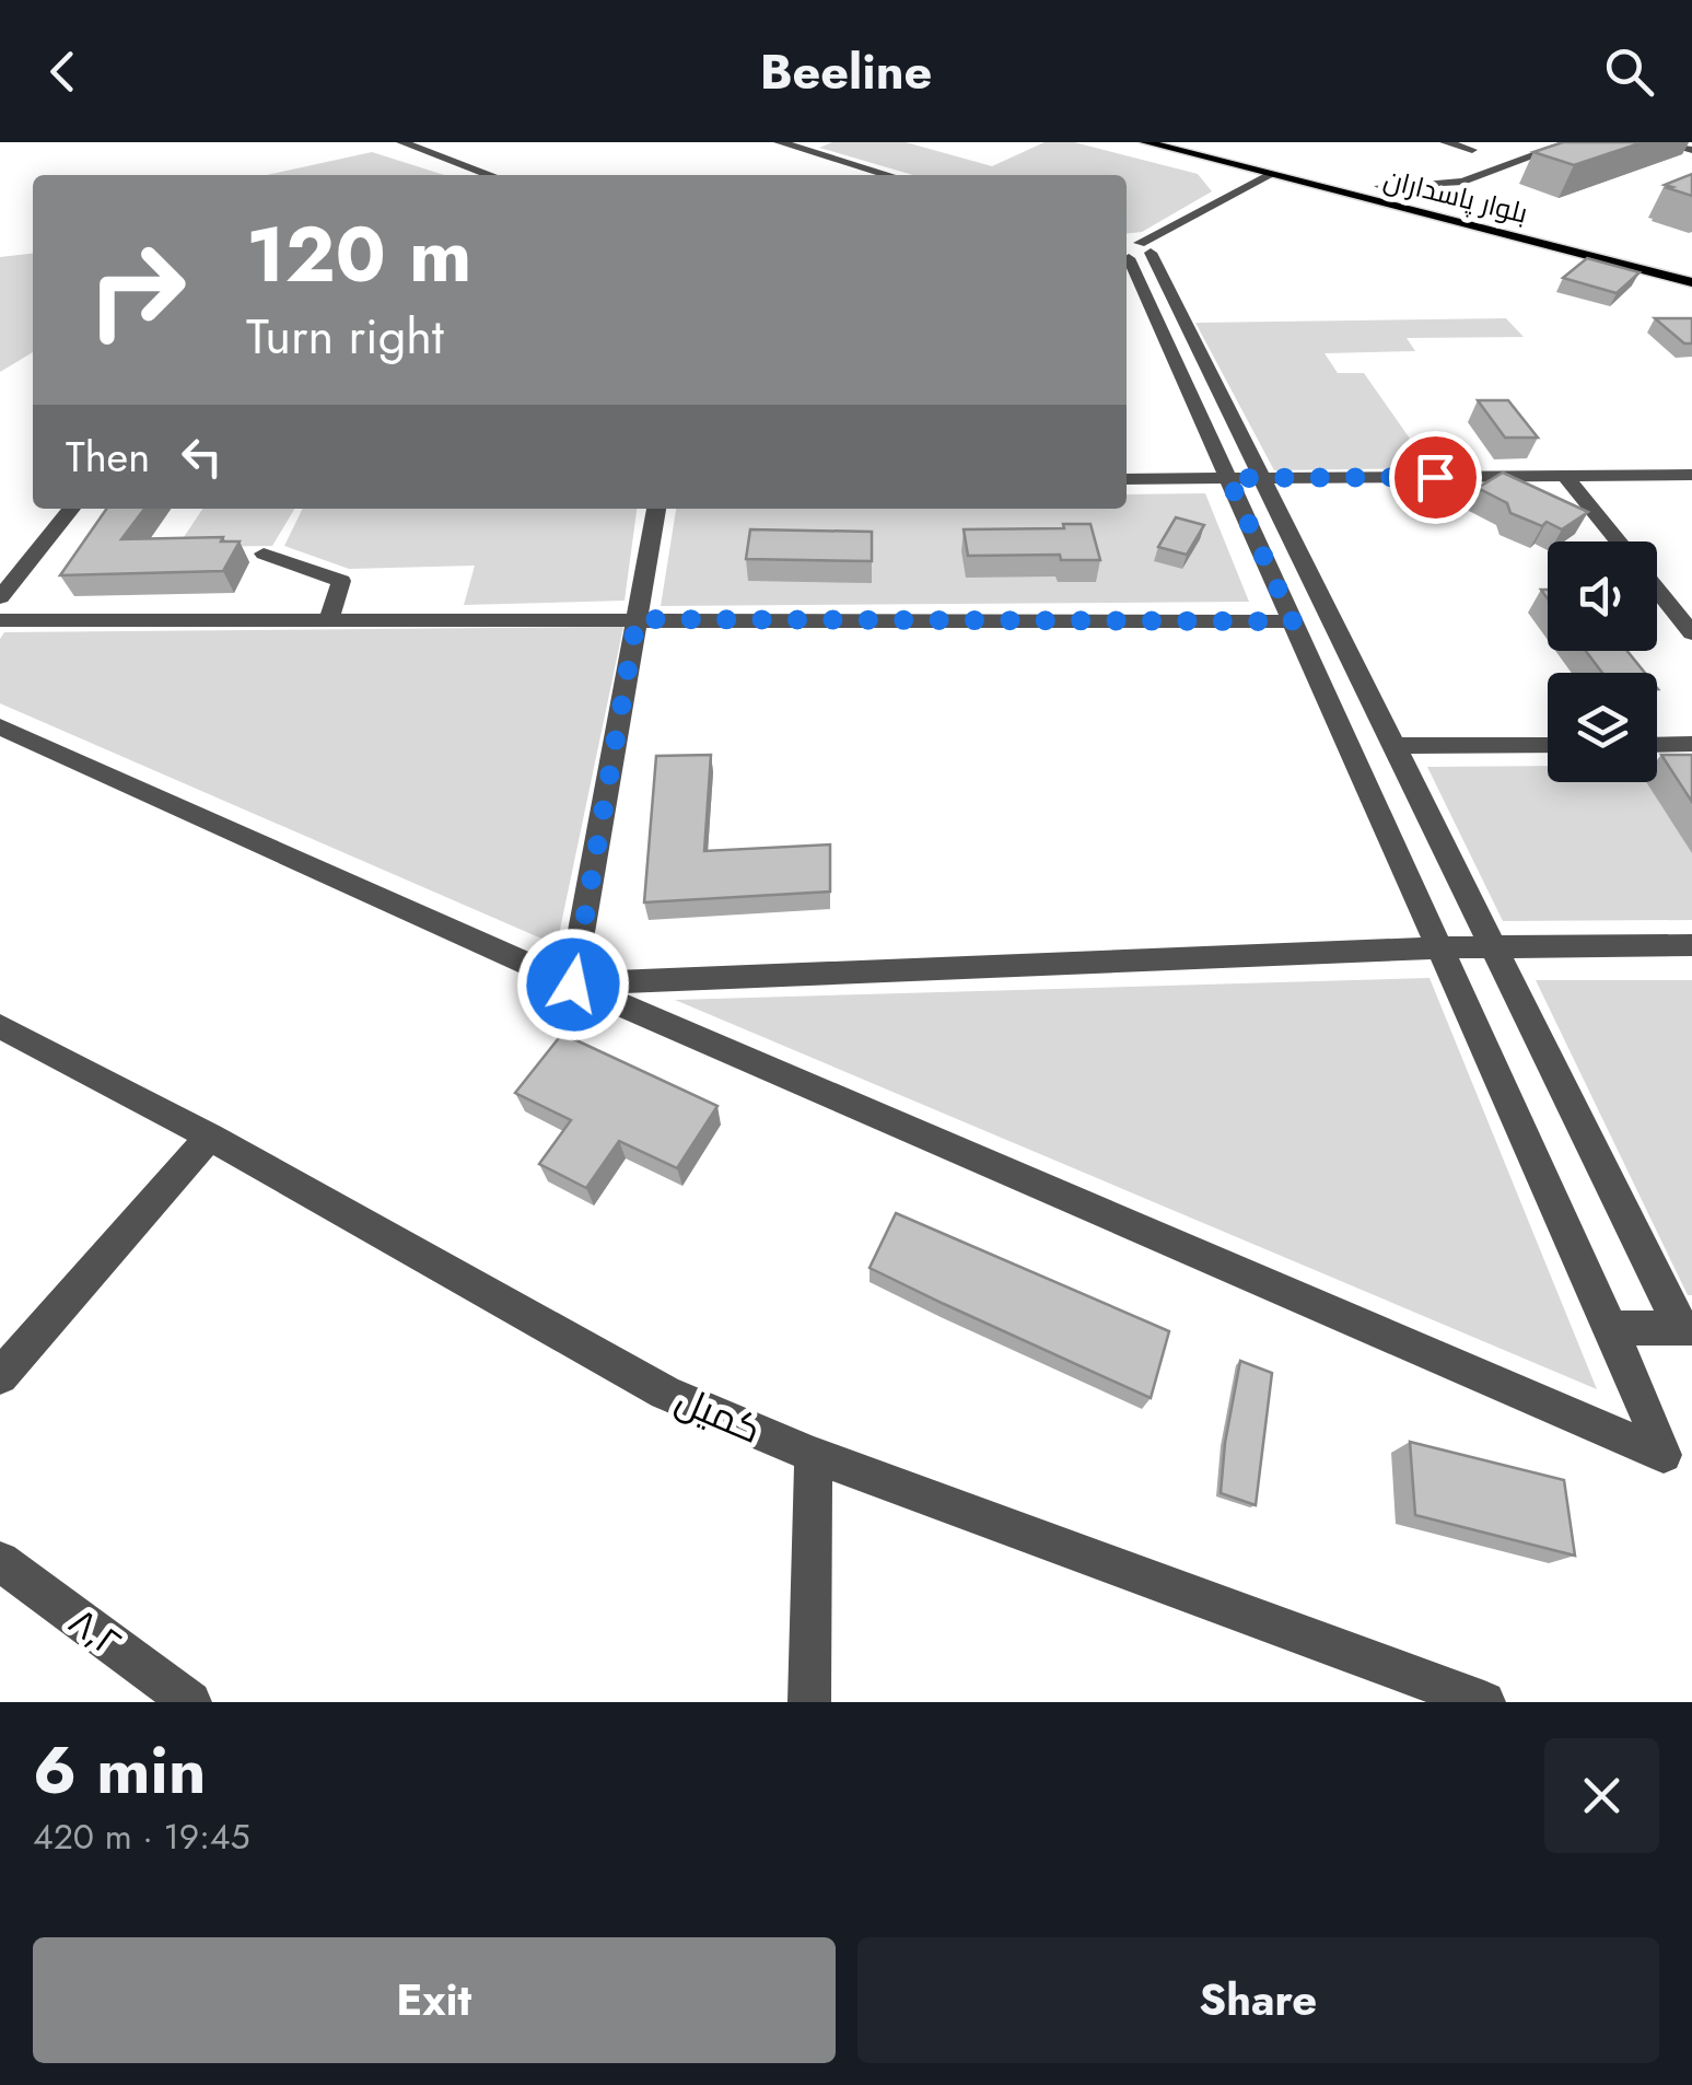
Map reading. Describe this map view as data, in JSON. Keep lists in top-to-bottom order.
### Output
{
  "streets": {
    "main road": ["بلوار پاسداران"],
    "street": ["کمیل", "۸٫۲"]
  },
  "page": {
    "header": "Beeline",
    "turn": ["120 m", "Turn right"],
    "then": "Then",
    "heading": ["6 min", "420 m · 19:45"],
    "buttons": ["Exit", "Share"]
  }
}
